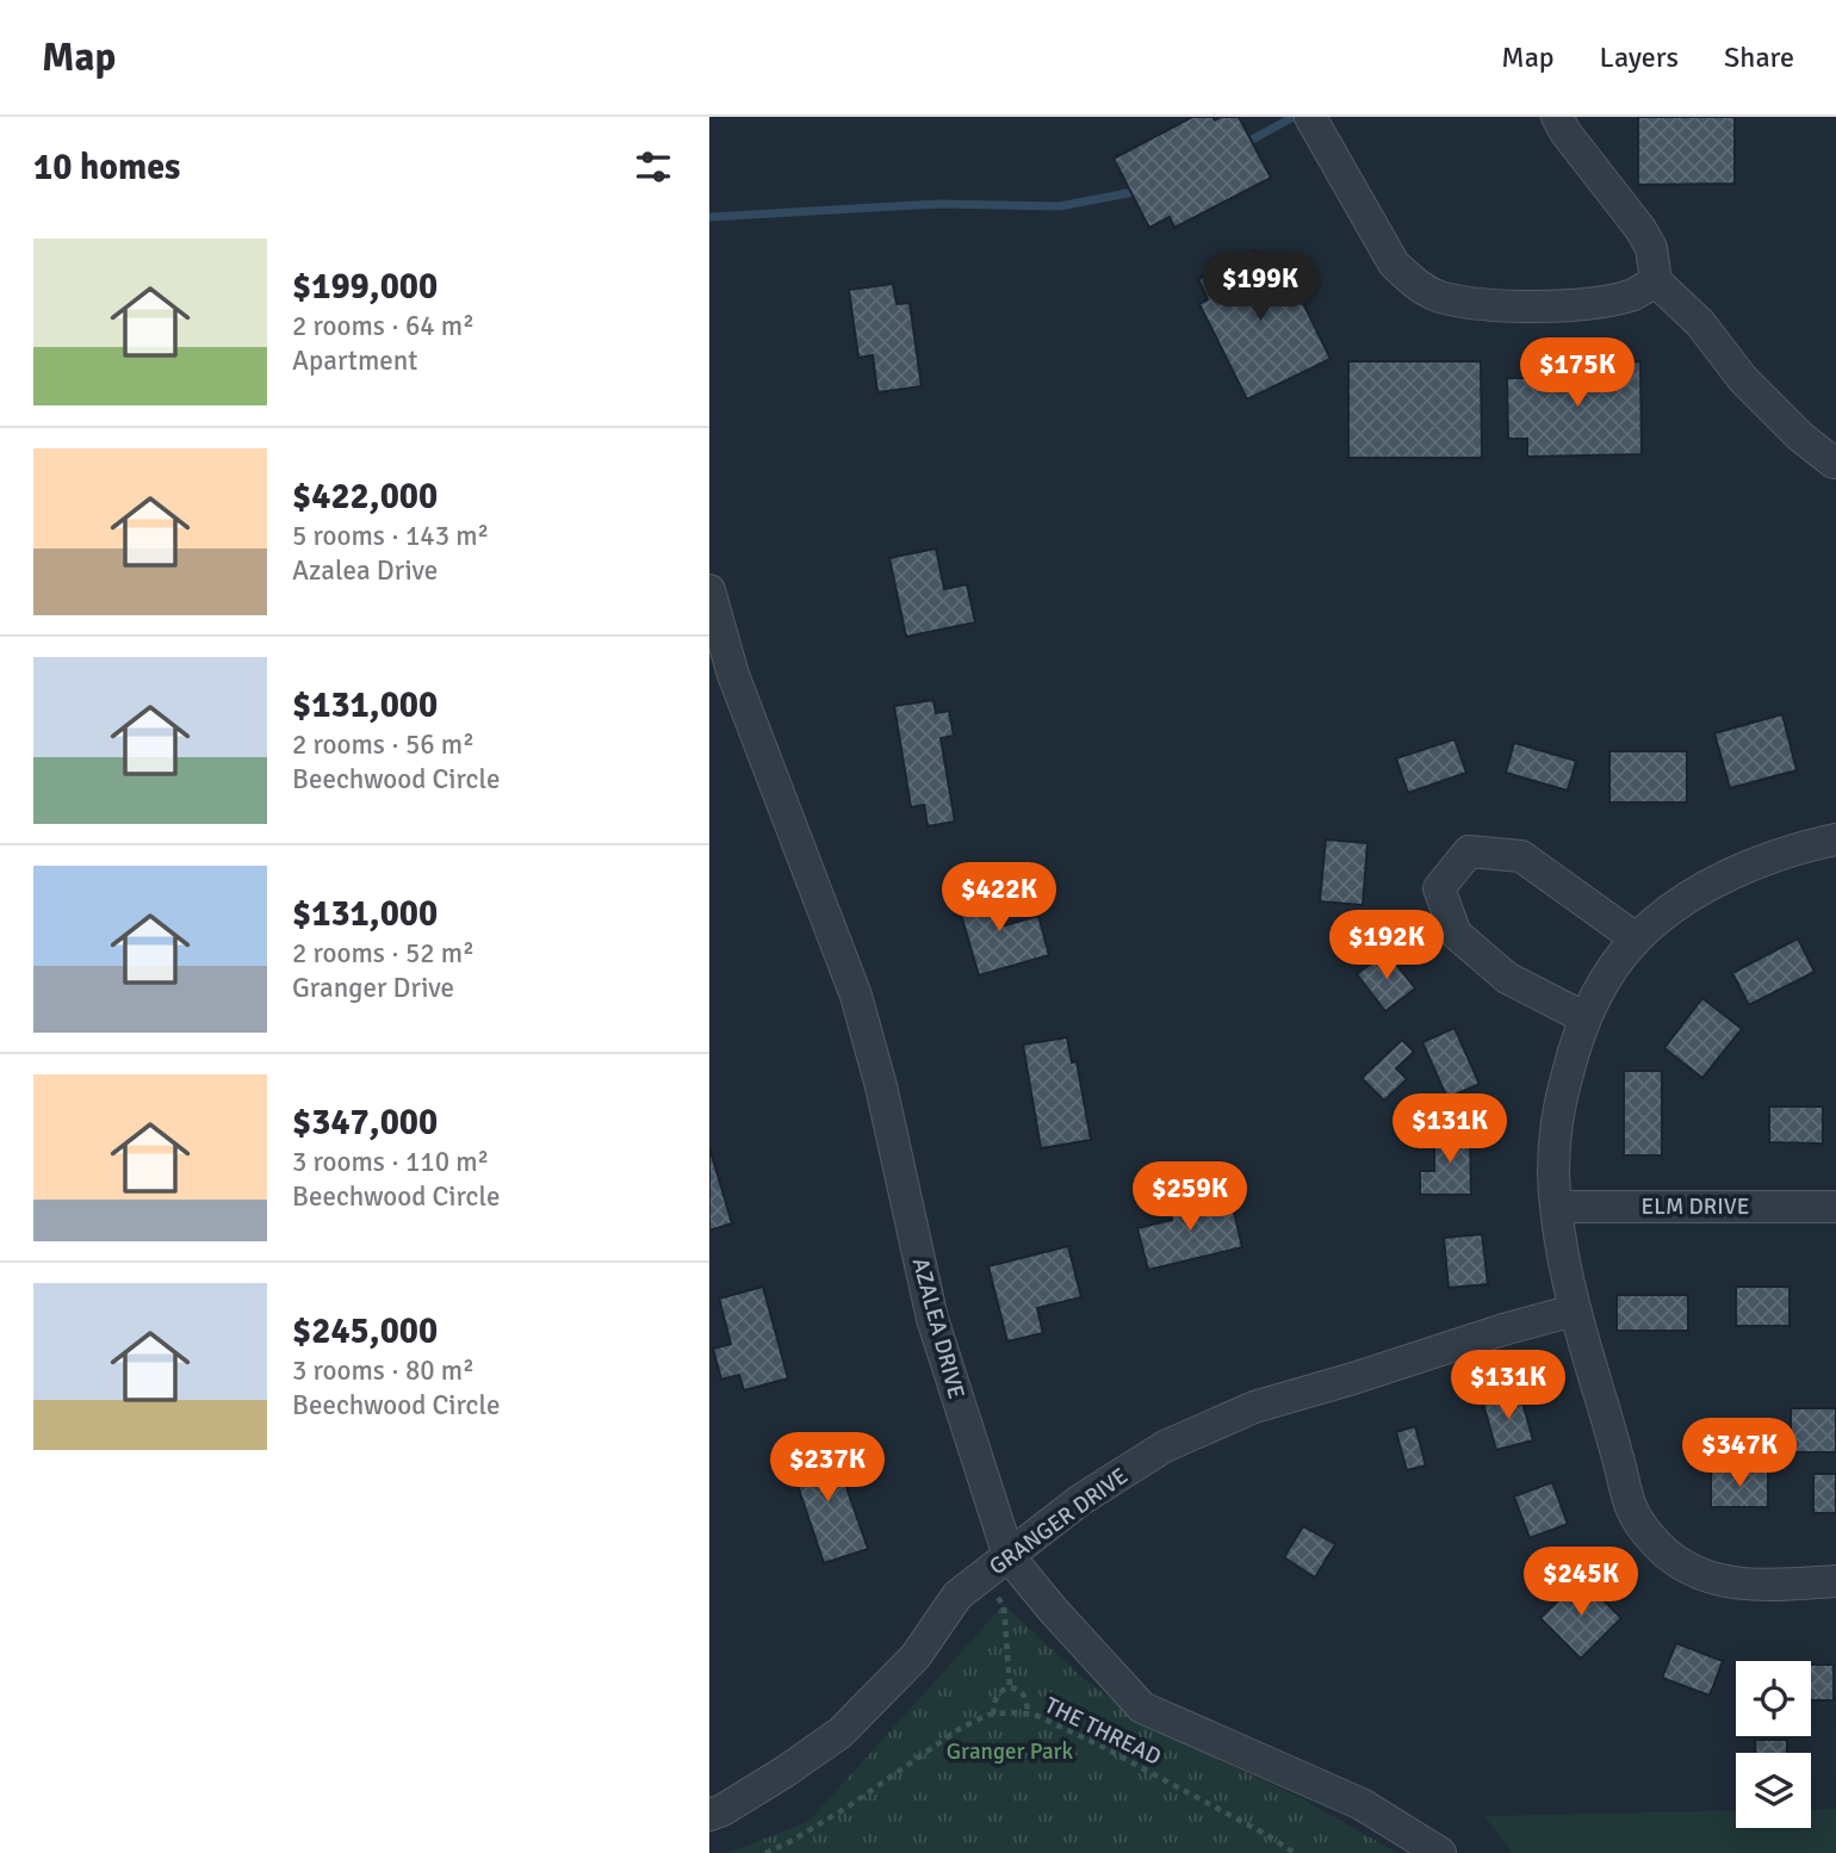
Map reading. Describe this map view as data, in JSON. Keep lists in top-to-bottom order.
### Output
{
  "streets": {
    "street": ["ELM DRIVE", "AZALEA DRIVE", "GRANGER DRIVE"],
    "path": ["THE THREAD"]
  },
  "crossings": [
    ["AZALEA DRIVE", "GRANGER DRIVE"]
  ],
  "parks": ["Granger Park"],
  "page": {
    "header": "Map",
    "nav": ["Map", "Layers", "Share"],
    "heading": "10 homes",
    "list": [
      {
        "name": "$199,000",
        "note": "2 rooms · 64 m² · Apartment"
      },
      {
        "name": "$422,000",
        "note": "5 rooms · 143 m² · Azalea Drive"
      },
      {
        "name": "$131,000",
        "note": "2 rooms · 56 m² · Beechwood Circle"
      },
      {
        "name": "$131,000",
        "note": "2 rooms · 52 m² · Granger Drive"
      },
      {
        "name": "$347,000",
        "note": "3 rooms · 110 m² · Beechwood Circle"
      },
      {
        "name": "$245,000",
        "note": "3 rooms · 80 m² · Beechwood Circle"
      }
    ],
    "price": [
      "$199K",
      "$175K",
      "$422K",
      "$192K",
      "$131K",
      "$259K",
      "$131K",
      "$347K",
      "$237K",
      "$245K"
    ]
  }
}
